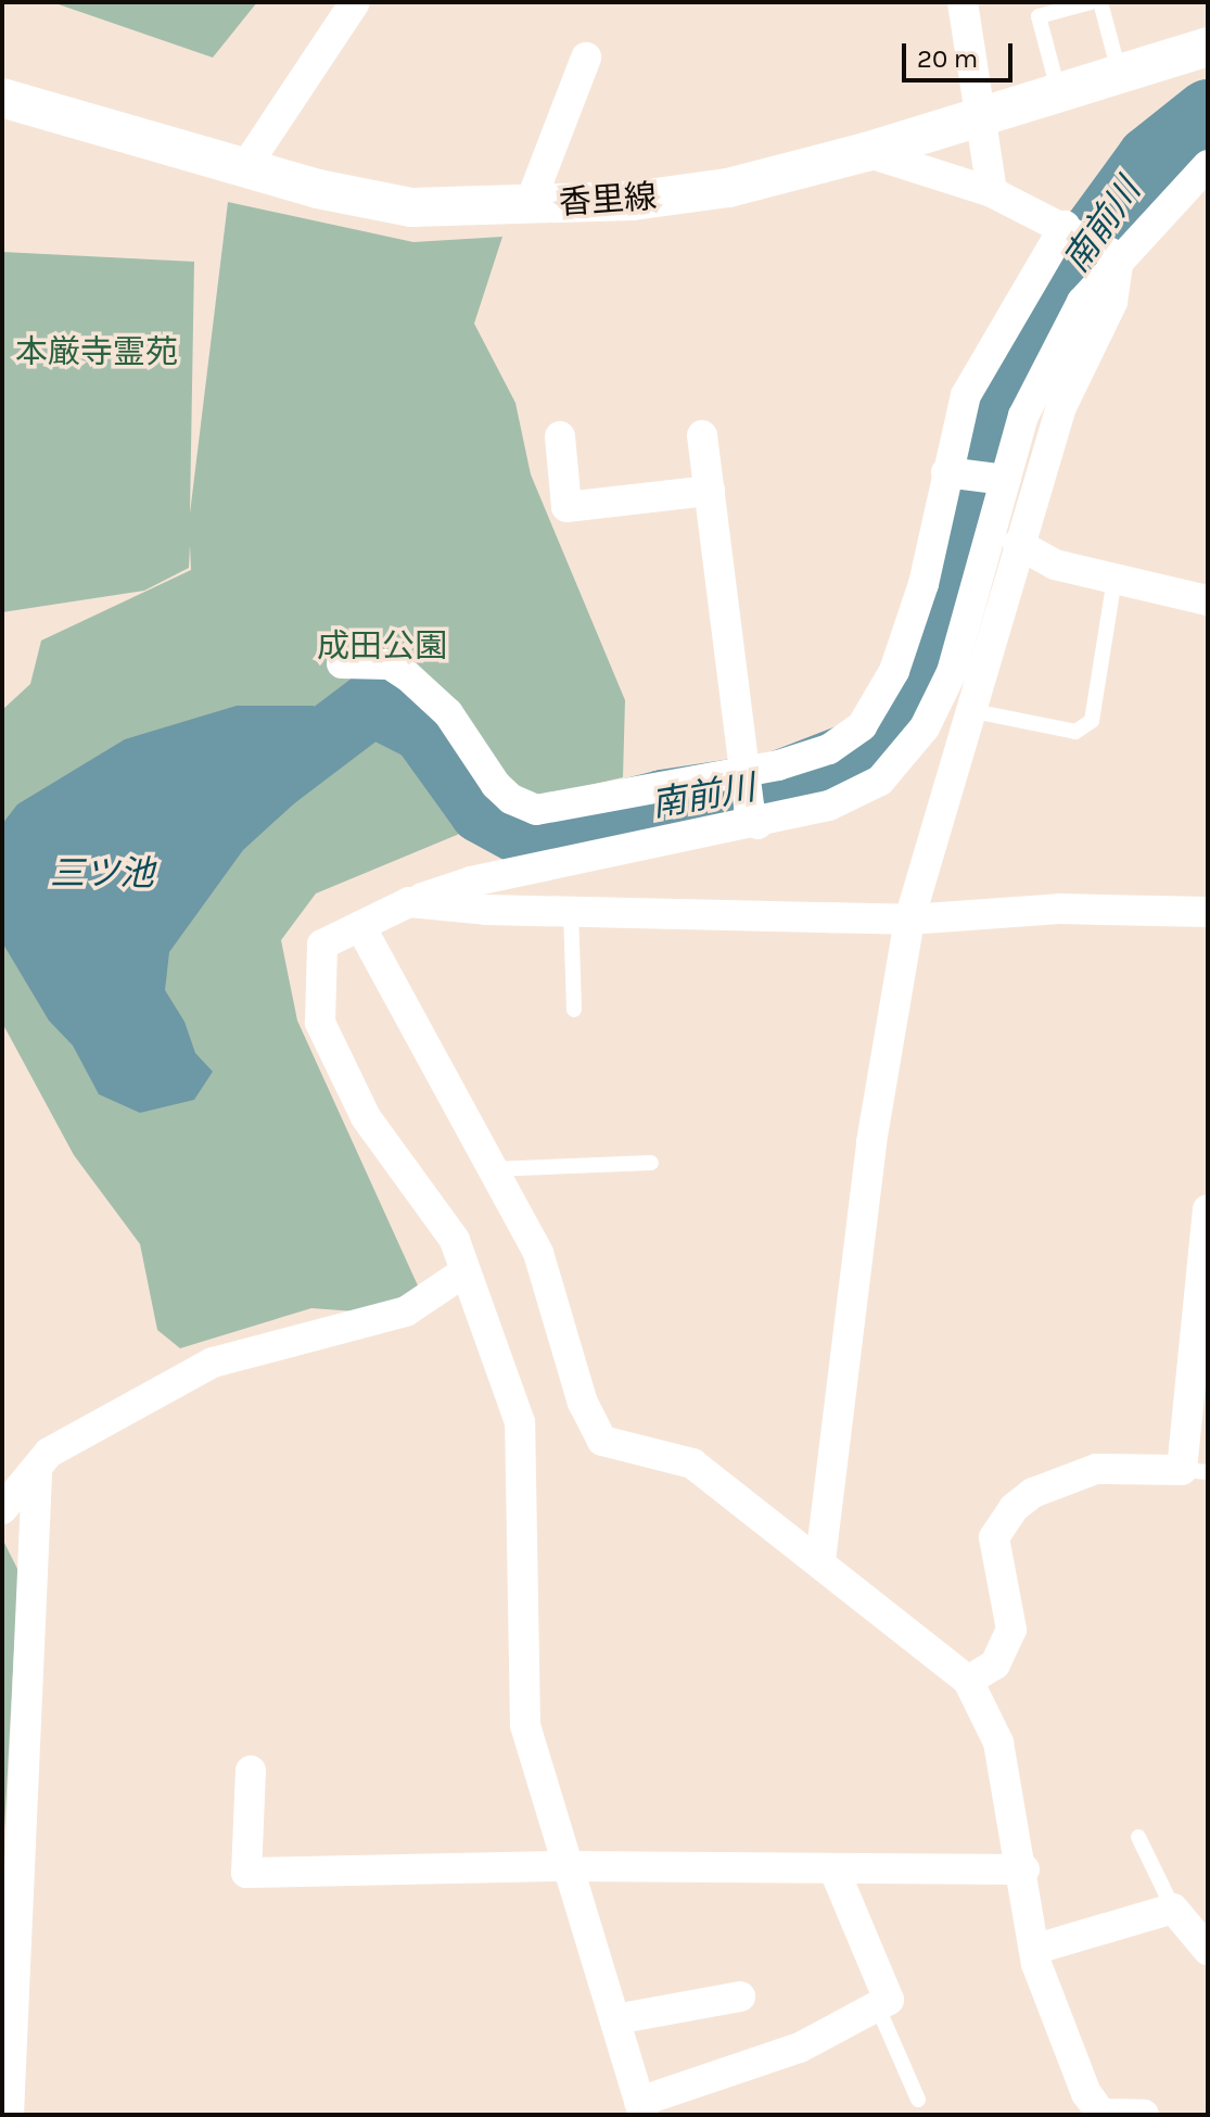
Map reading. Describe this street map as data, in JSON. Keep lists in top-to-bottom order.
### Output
{
  "streets": {
    "street": ["香里線"]
  },
  "water": ["南前川", "三ツ池"],
  "parks": ["本厳寺霊苑", "成田公園"],
  "scale_bar": "20 m"
}
